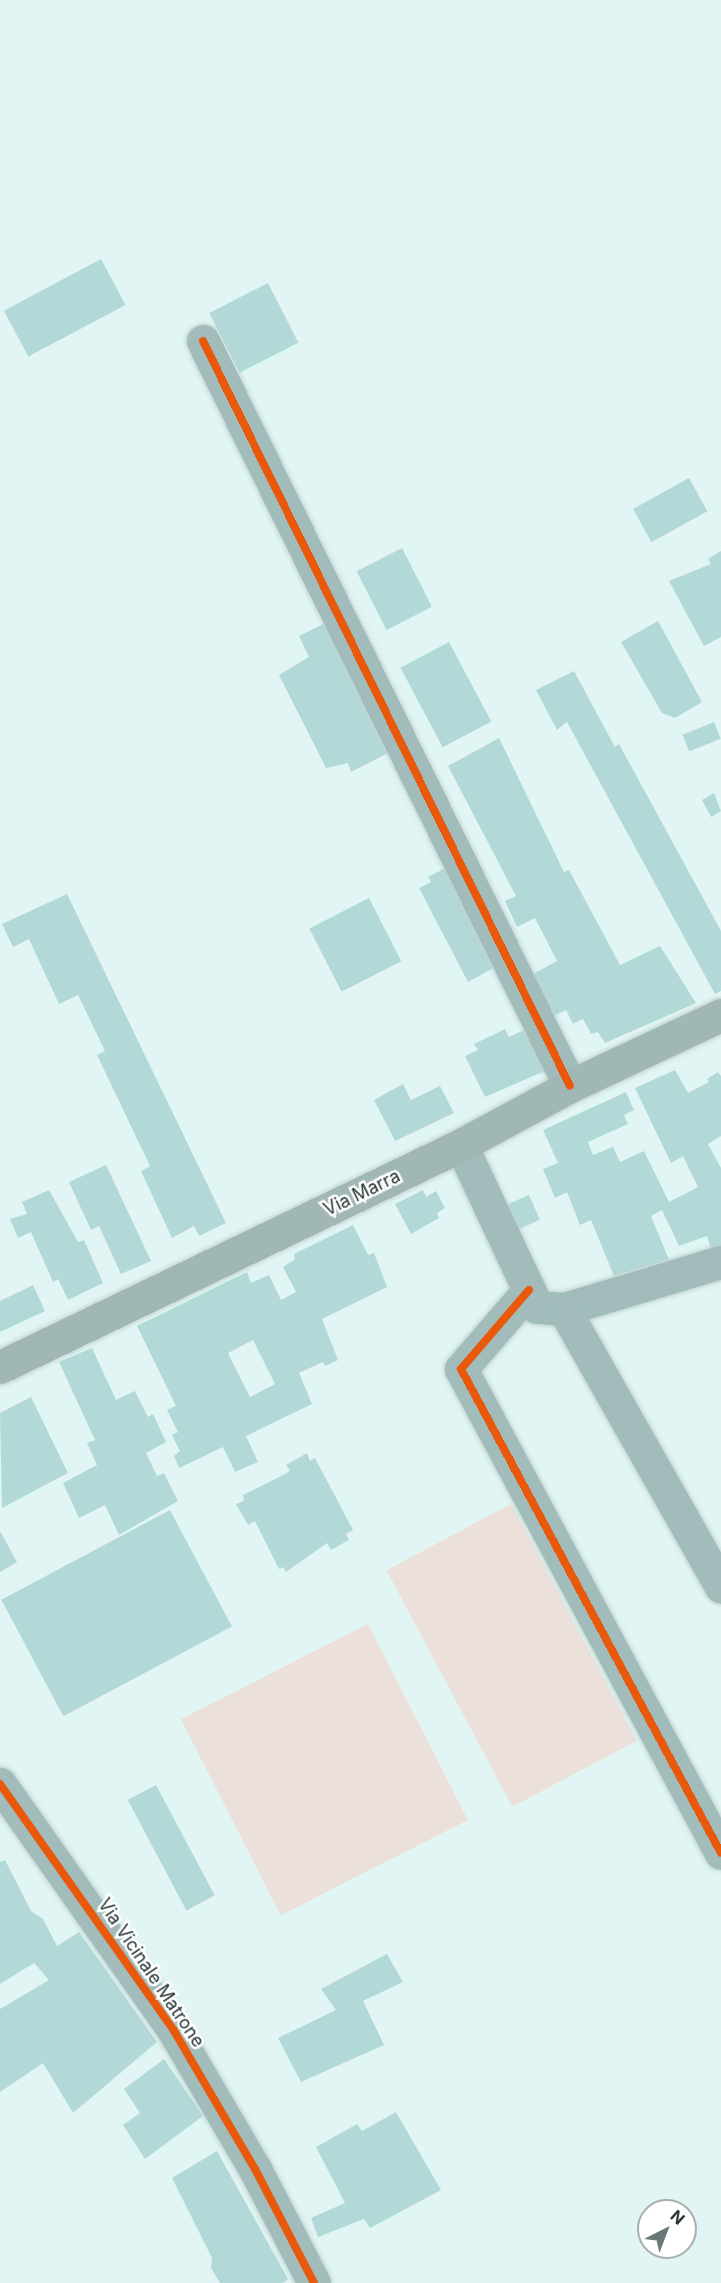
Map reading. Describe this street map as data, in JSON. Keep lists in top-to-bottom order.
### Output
{
  "streets": {
    "main road": ["Via Marra"],
    "street": ["Via Vicinale Matrone"]
  },
  "north": "top right"
}
